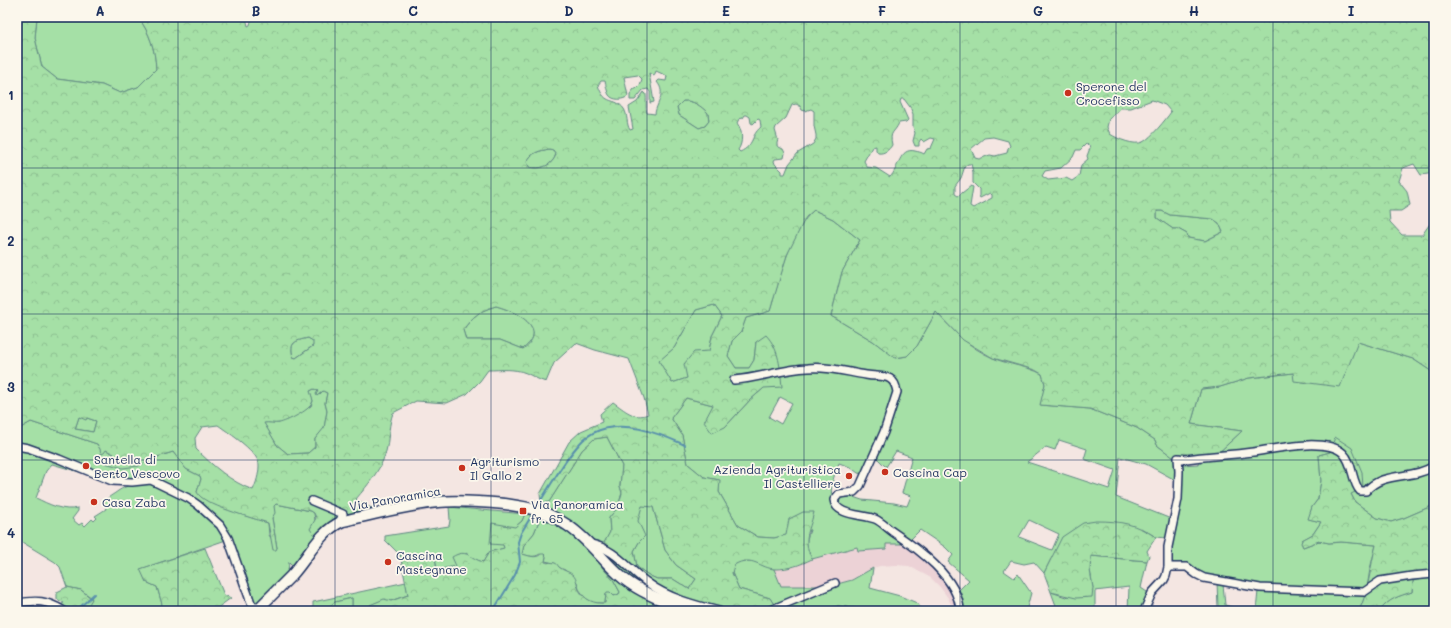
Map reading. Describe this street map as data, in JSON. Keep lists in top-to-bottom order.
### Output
{
  "streets": {
    "street": ["Via Panoramica"]
  },
  "places": {
    "other": [
      "Sperone del Crocefisso",
      "Santella di Berto Vescovo",
      "Agriturismo Il Gallo 2",
      "Cascina Cap",
      "Azienda Agrituristica Il Castelliere",
      "Casa Zaba",
      "Cascina Mastegnane"
    ],
    "transit": ["Via Panoramica fr. 65"]
  },
  "grid": {
    "columns": [
      "A",
      "B",
      "C",
      "D",
      "E",
      "F",
      "G",
      "H",
      "I"
    ],
    "rows": [
      "1",
      "2",
      "3",
      "4"
    ]
  }
}
